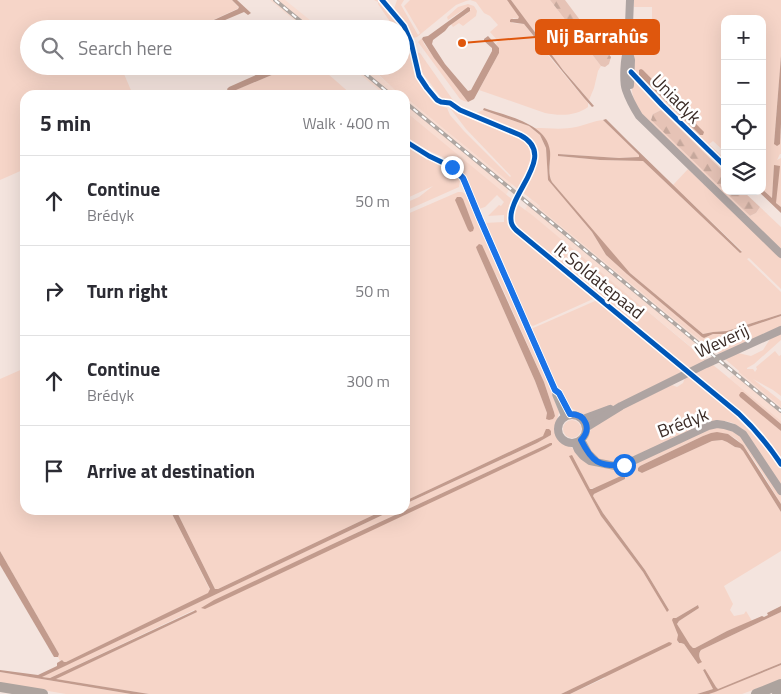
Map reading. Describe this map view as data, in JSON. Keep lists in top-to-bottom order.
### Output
{
  "streets": {
    "street": ["Weverij", "Brédyk"],
    "cycle path": ["Uniadyk", "It Soldatepaad"]
  },
  "crossings": [
    ["Weverij", "Brédyk"]
  ],
  "places": ["Nij Barrahûs"],
  "page": {
    "map_buttons": ["+", "−"],
    "search": "Search here",
    "heading": ["5 min", "Walk · 400 m"],
    "list": [
      ["Continue", "Brédyk", "50 m"],
      ["Turn right", "50 m"],
      ["Continue", "Brédyk", "300 m"],
      "Arrive at destination"
    ]
  }
}
